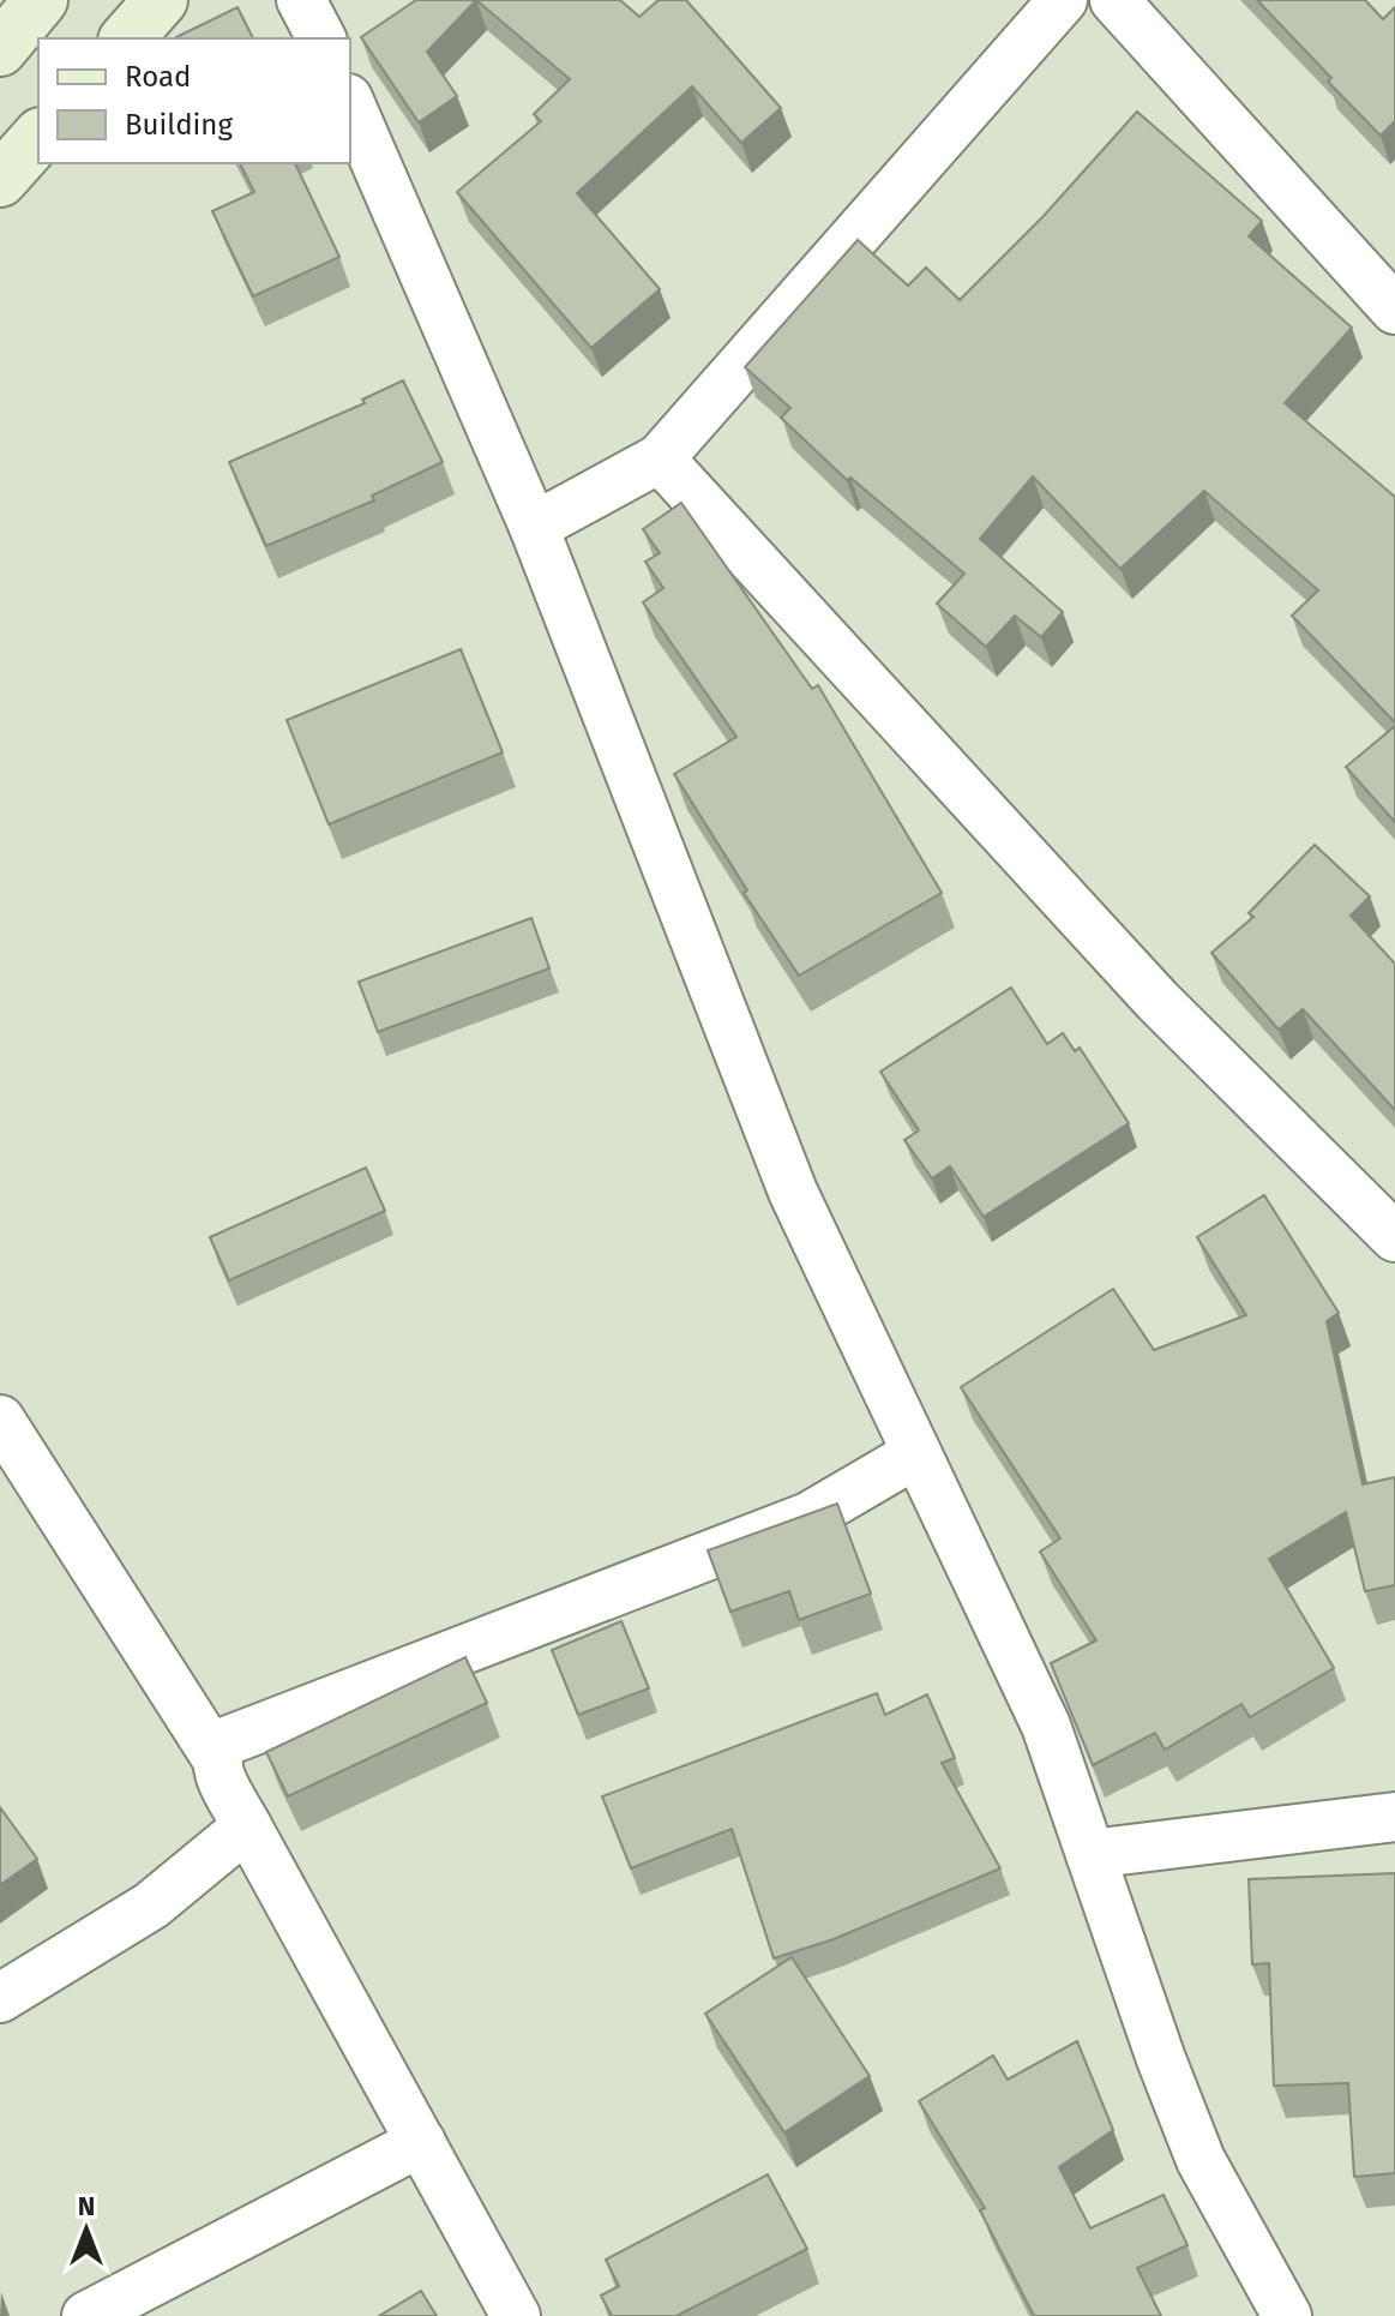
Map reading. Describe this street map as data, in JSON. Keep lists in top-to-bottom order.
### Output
{
  "legend": ["Road", "Building"],
  "north": "top"
}
